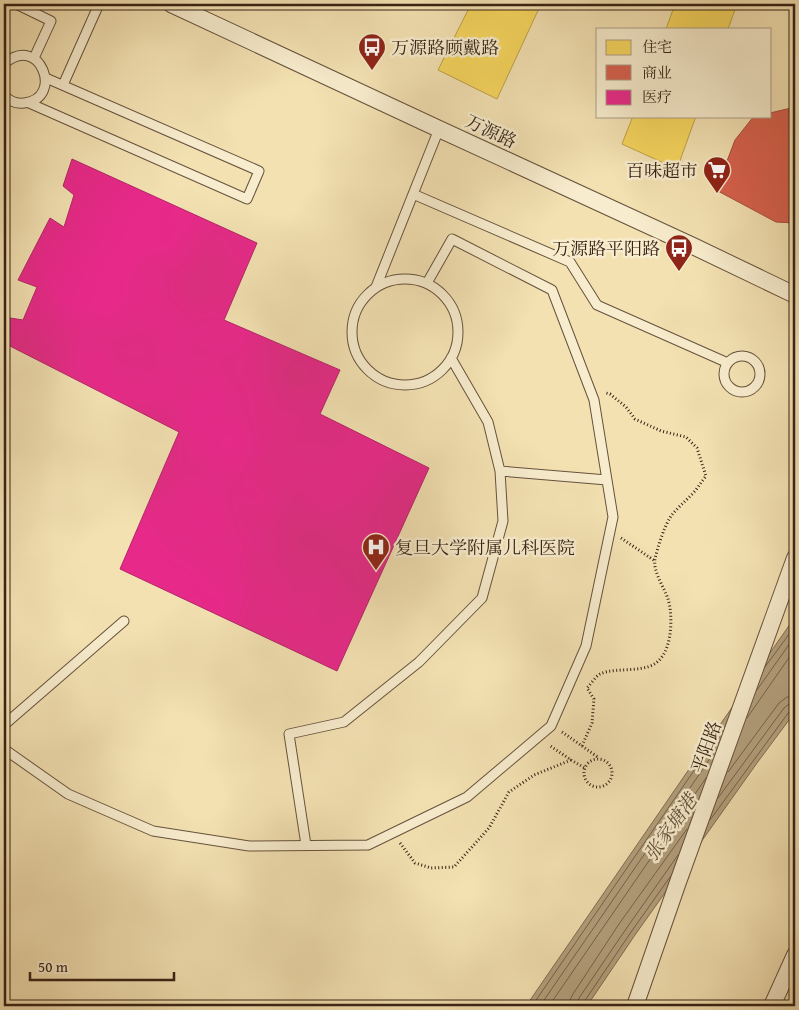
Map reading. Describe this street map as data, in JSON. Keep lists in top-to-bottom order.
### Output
{
  "streets": {
    "street": ["万源路", "平阳路"]
  },
  "water": ["张家塘港"],
  "places": {
    "bus stop": ["万源路顾戴路", "万源路平阳路"],
    "supermarket": ["百味超市"],
    "hospital": ["复旦大学附属儿科医院"]
  },
  "legend": ["住宅", "商业", "医疗"],
  "scale_bar": "50 m"
}
